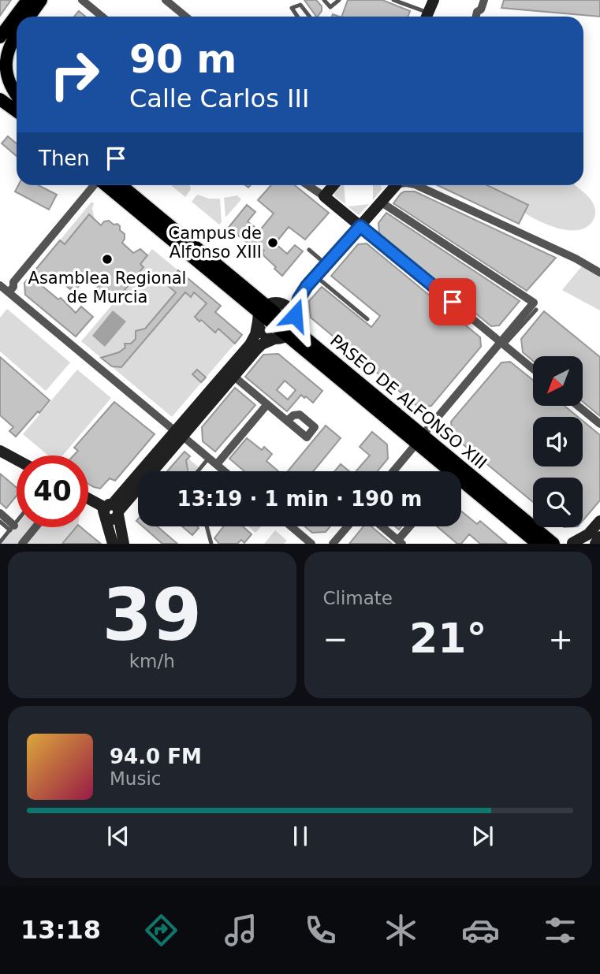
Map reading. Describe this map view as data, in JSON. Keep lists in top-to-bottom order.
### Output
{
  "streets": {
    "main road": ["PASEO DE ALFONSO XIII"]
  },
  "places": ["Campus de Alfonso XIII", "Asamblea Regional de Murcia"],
  "north": "bottom left",
  "page": {
    "turn": ["90 m", "Calle Carlos III"],
    "then": "Then",
    "limit": "40",
    "trip": "13:19 · 1 min · 190 m",
    "tile": [
      ["39", "km/h"],
      "Climate"
    ],
    "heat": ["−", "21°", "+"],
    "song": ["94.0 FM", "Music"],
    "tabs": "13:18"
  }
}
